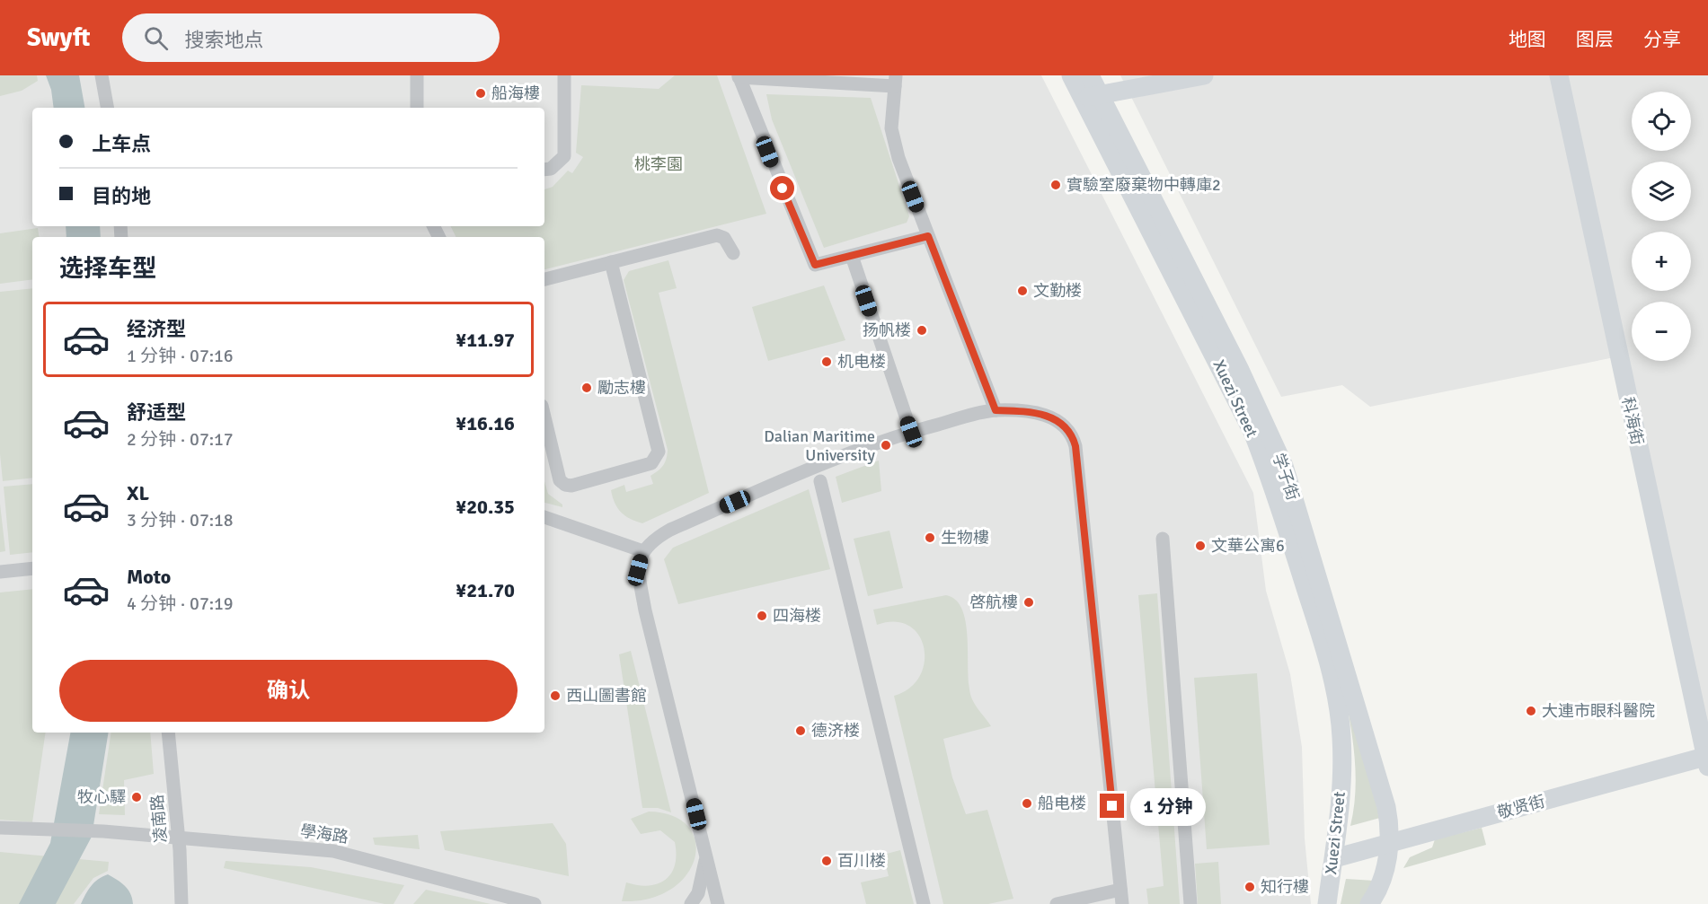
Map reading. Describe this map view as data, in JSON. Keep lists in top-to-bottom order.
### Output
{
  "streets": {
    "main road": [
      "Xuezi Street",
      "科海街",
      "学子街",
      "敬贤街"
    ],
    "street": ["凌南路", "學海路"]
  },
  "crossings": [
    ["Xuezi Street", "学子街"],
    ["Xuezi Street", "敬贤街"],
    ["科海街", "敬贤街"],
    ["学子街", "敬贤街"],
    ["凌南路", "學海路"]
  ],
  "parks": ["桃李園"],
  "places": [
    "船海樓",
    "實驗室廢棄物中轉庫2",
    "文勤楼",
    "扬帆楼",
    "机电楼",
    "勵志樓",
    "Dalian Maritime University",
    "生物樓",
    "文華公寓6",
    "啓航樓",
    "四海楼",
    "西山圖書館",
    "大連市眼科醫院",
    "德济楼",
    "牧心驛",
    "船电楼",
    "百川楼",
    "知行樓"
  ],
  "page": {
    "header": "Swyft",
    "search": "搜索地点",
    "nav": ["地图", "图层", "分享"],
    "map_buttons": ["+", "−"],
    "banner": ["上车点", "目的地"],
    "heading": "选择车型",
    "list": [
      {
        "name": "经济型",
        "note": "1 分钟 · 07:16",
        "value": "¥11.97"
      },
      {
        "name": "舒适型",
        "note": "2 分钟 · 07:17",
        "value": "¥16.16"
      },
      {
        "name": "XL",
        "note": "3 分钟 · 07:18",
        "value": "¥20.35"
      },
      {
        "name": "Moto",
        "note": "4 分钟 · 07:19",
        "value": "¥21.70"
      }
    ],
    "buttons": "确认",
    "bubble": "1 分钟"
  }
}
